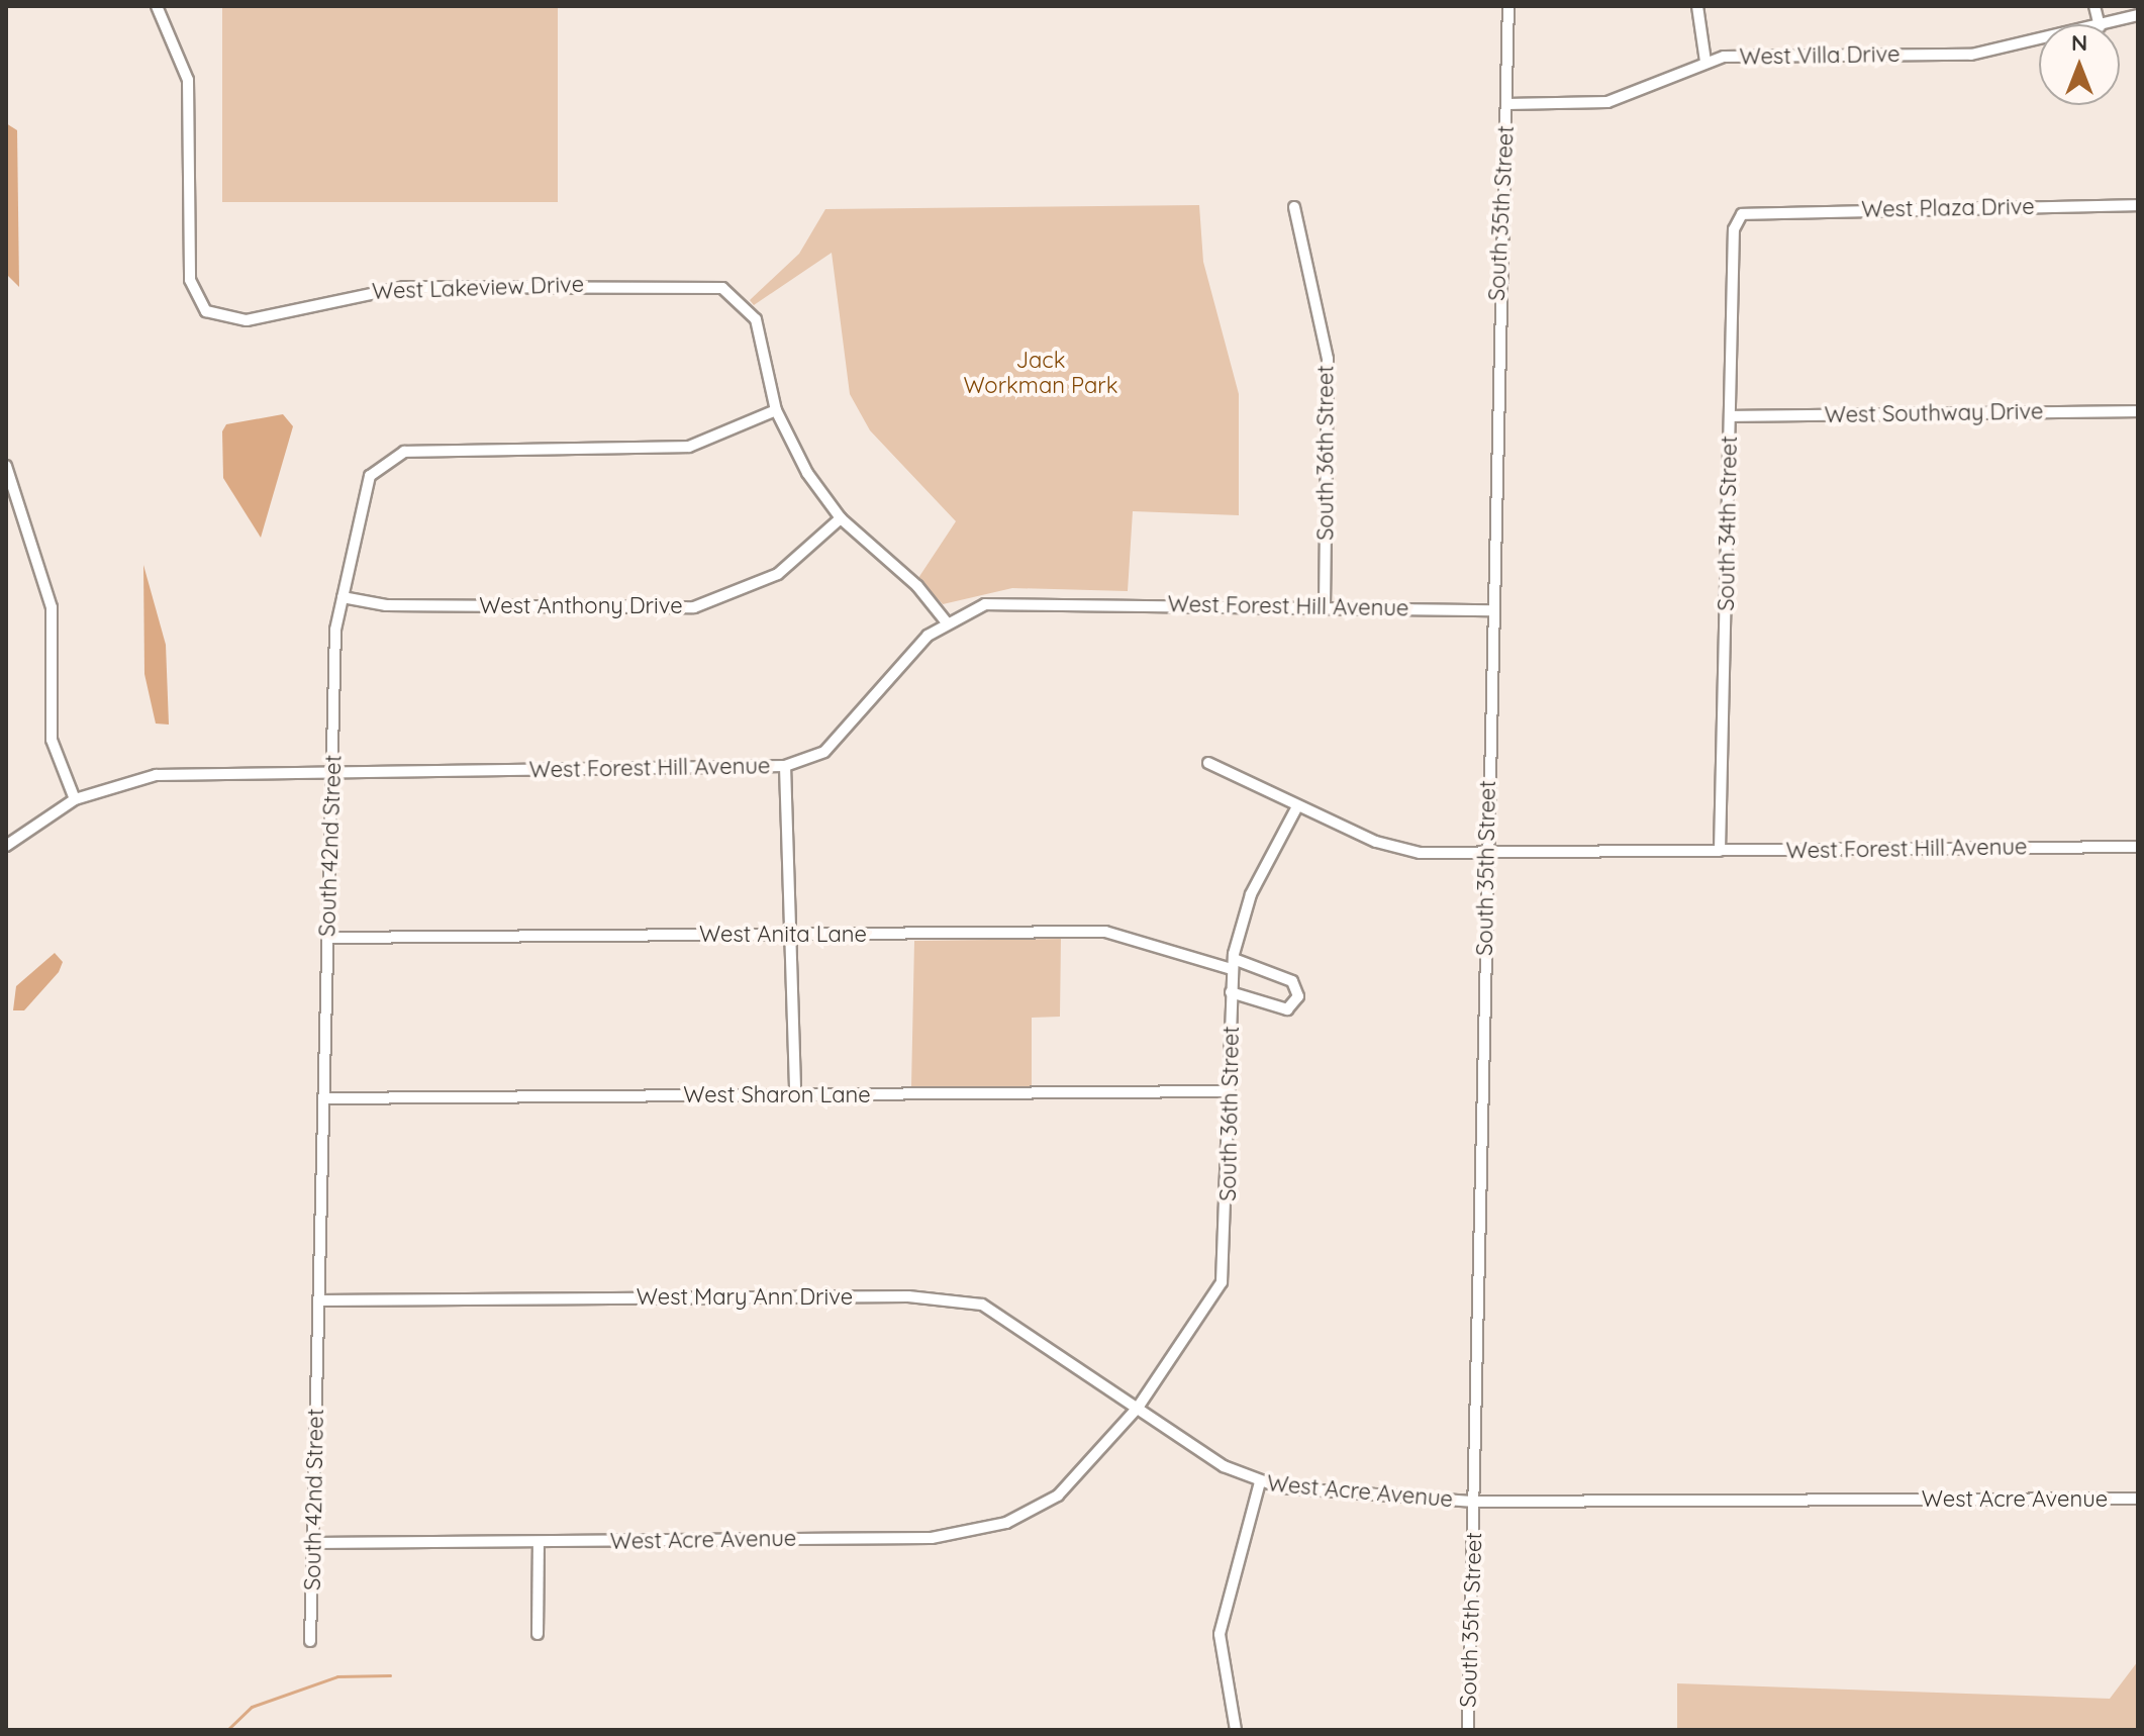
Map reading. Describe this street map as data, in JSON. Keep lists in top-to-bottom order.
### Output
{
  "streets": {
    "street": [
      "West Villa Drive",
      "West Plaza Drive",
      "South 35th Street",
      "West Lakeview Drive",
      "West Southway Drive",
      "South 36th Street",
      "South 34th Street",
      "West Anthony Drive",
      "West Forest Hill Avenue",
      "South 42nd Street",
      "West Anita Lane",
      "West Sharon Lane",
      "West Mary Ann Drive",
      "West Acre Avenue"
    ]
  },
  "crossings": [
    ["West Villa Drive", "South 35th Street"],
    ["West Plaza Drive", "South 34th Street"],
    ["South 35th Street", "West Forest Hill Avenue"],
    ["South 35th Street", "West Acre Avenue"],
    ["West Lakeview Drive", "South 42nd Street"],
    ["West Southway Drive", "South 34th Street"],
    ["South 36th Street", "West Forest Hill Avenue"],
    ["South 36th Street", "West Anita Lane"],
    ["South 36th Street", "West Sharon Lane"],
    ["South 36th Street", "West Mary Ann Drive"],
    ["South 36th Street", "West Acre Avenue"],
    ["South 34th Street", "West Forest Hill Avenue"],
    ["West Anthony Drive", "South 42nd Street"],
    ["West Forest Hill Avenue", "South 42nd Street"],
    ["South 42nd Street", "West Anita Lane"],
    ["South 42nd Street", "West Sharon Lane"],
    ["South 42nd Street", "West Mary Ann Drive"],
    ["South 42nd Street", "West Acre Avenue"],
    ["West Mary Ann Drive", "West Acre Avenue"]
  ],
  "parks": ["Jack Workman Park"],
  "north": "top"
}
